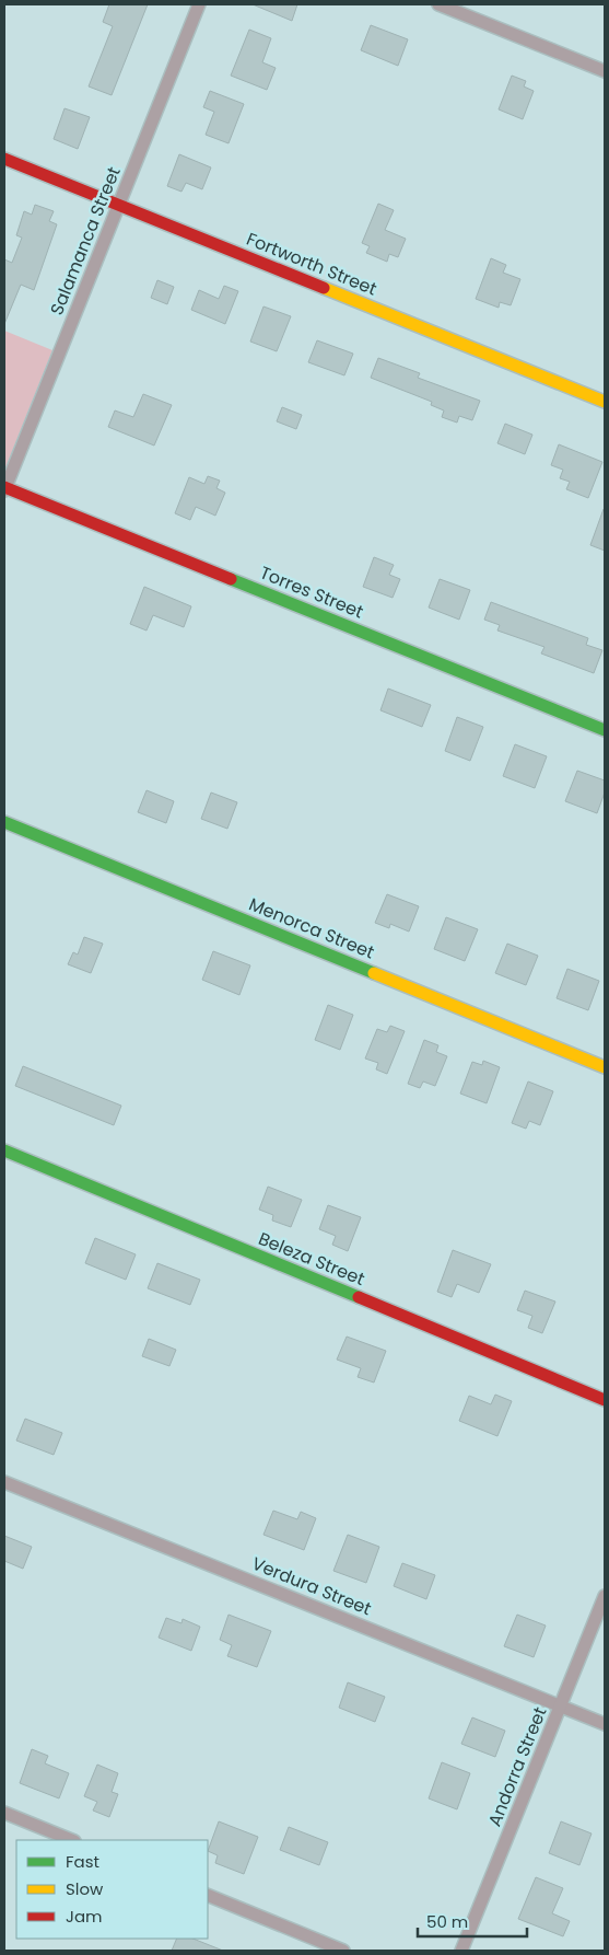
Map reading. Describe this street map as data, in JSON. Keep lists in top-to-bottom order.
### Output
{
  "streets": {
    "street": [
      "Salamanca Street",
      "Fortworth Street",
      "Torres Street",
      "Menorca Street",
      "Beleza Street",
      "Verdura Street",
      "Andorra Street"
    ]
  },
  "crossings": [
    ["Salamanca Street", "Fortworth Street"],
    ["Salamanca Street", "Torres Street"],
    ["Verdura Street", "Andorra Street"]
  ],
  "legend": ["Fast", "Slow", "Jam"],
  "scale_bar": "50 m"
}
